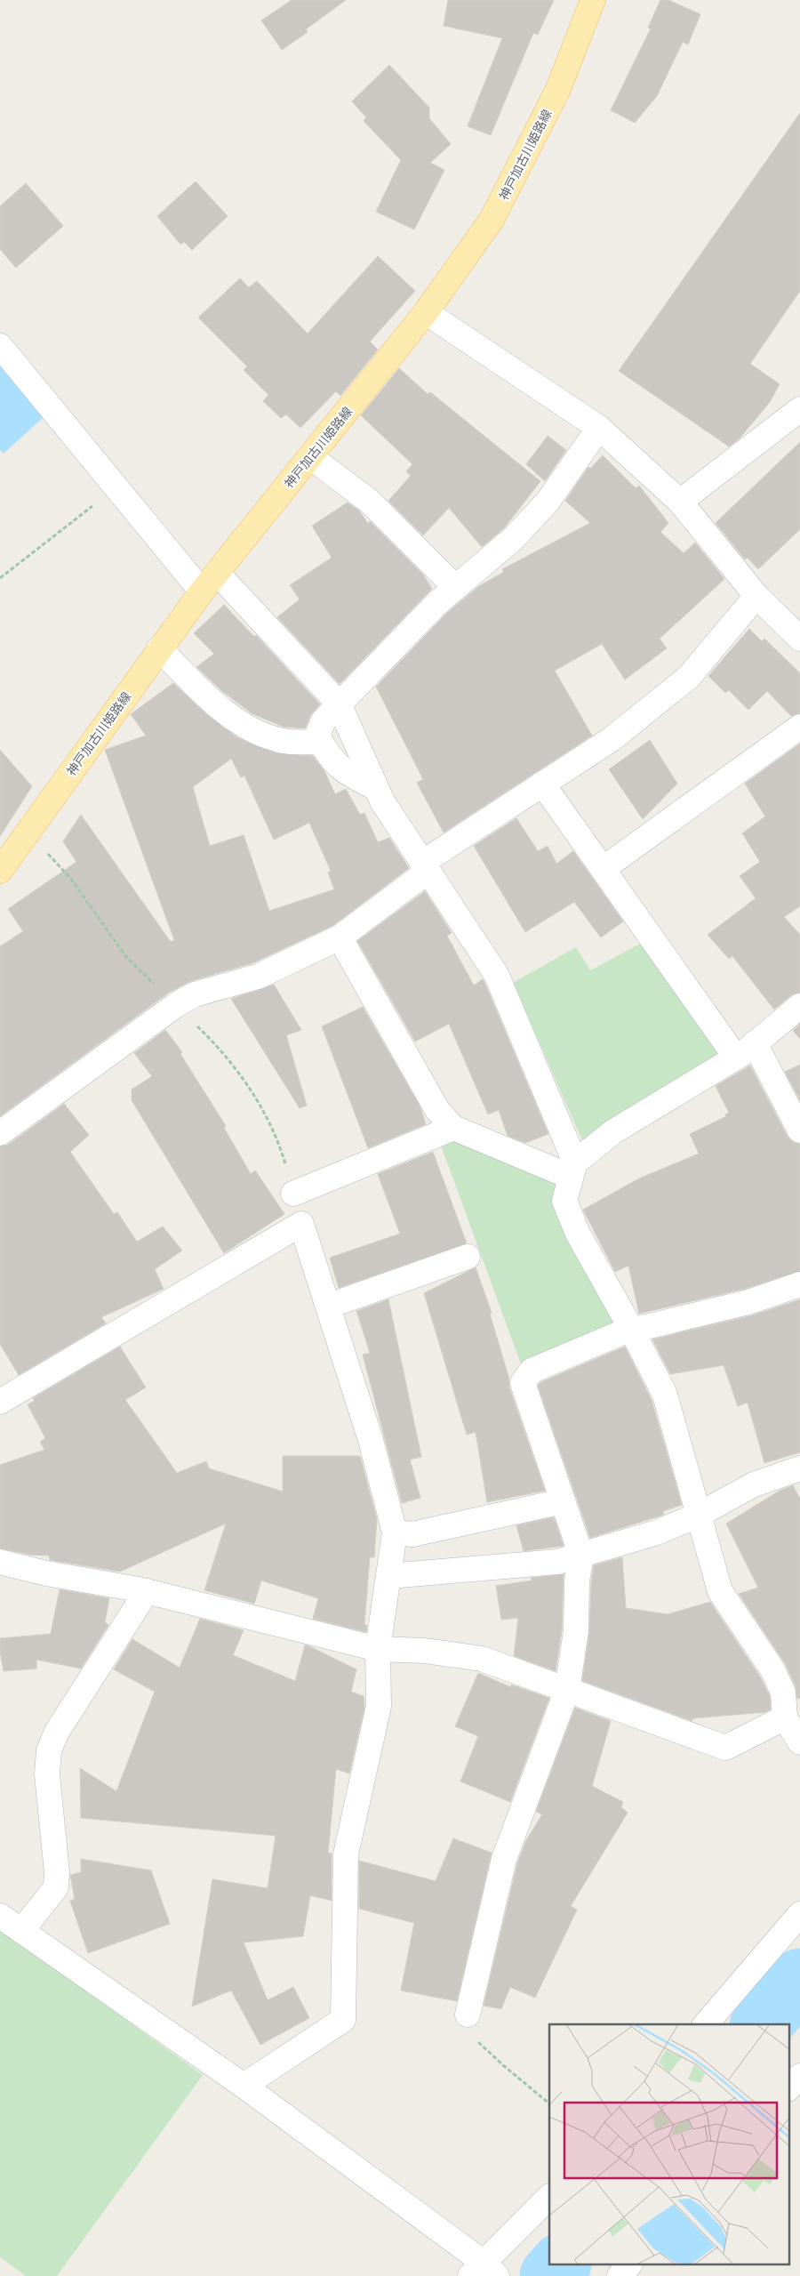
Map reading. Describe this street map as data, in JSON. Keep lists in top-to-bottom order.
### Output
{
  "streets": {
    "main road": ["神戸加古川姫路線"]
  }
}
